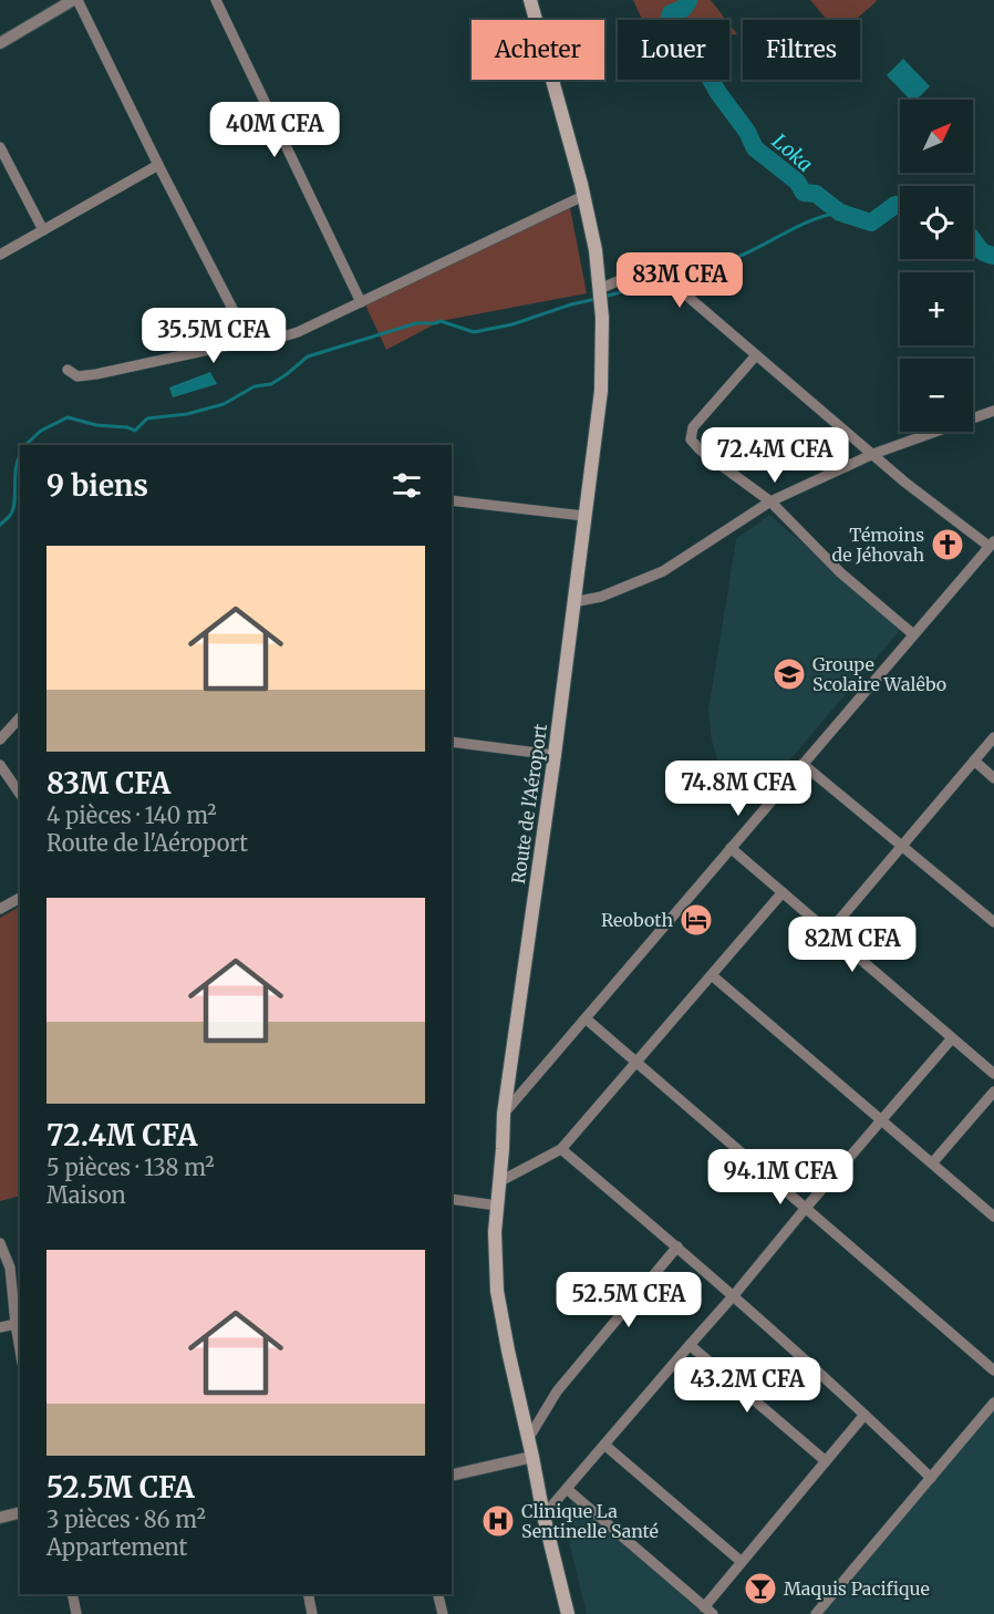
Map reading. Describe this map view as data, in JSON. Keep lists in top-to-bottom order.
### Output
{
  "streets": {
    "main road": ["Route de l'Aéroport"]
  },
  "water": ["Loka"],
  "places": {
    "church": ["Témoins de Jéhovah"],
    "school or university": ["Groupe Scolaire Walêbo"],
    "hotel": ["Reoboth"],
    "hospital": ["Clinique La Sentinelle Santé"],
    "bar": ["Maquis Pacifique"]
  },
  "north": "top right",
  "page": {
    "chip": ["Acheter", "Louer", "Filtres"],
    "map_buttons": ["+", "−"],
    "price": [
      "40M CFA",
      "83M CFA",
      "35.5M CFA",
      "72.4M CFA",
      "74.8M CFA",
      "82M CFA",
      "94.1M CFA",
      "52.5M CFA",
      "43.2M CFA"
    ],
    "heading": "9 biens",
    "list": [
      {
        "name": "83M CFA",
        "note": "4 pièces · 140 m² · Route de l'Aéroport"
      },
      {
        "name": "72.4M CFA",
        "note": "5 pièces · 138 m² · Maison"
      },
      {
        "name": "52.5M CFA",
        "note": "3 pièces · 86 m² · Appartement"
      }
    ]
  }
}
